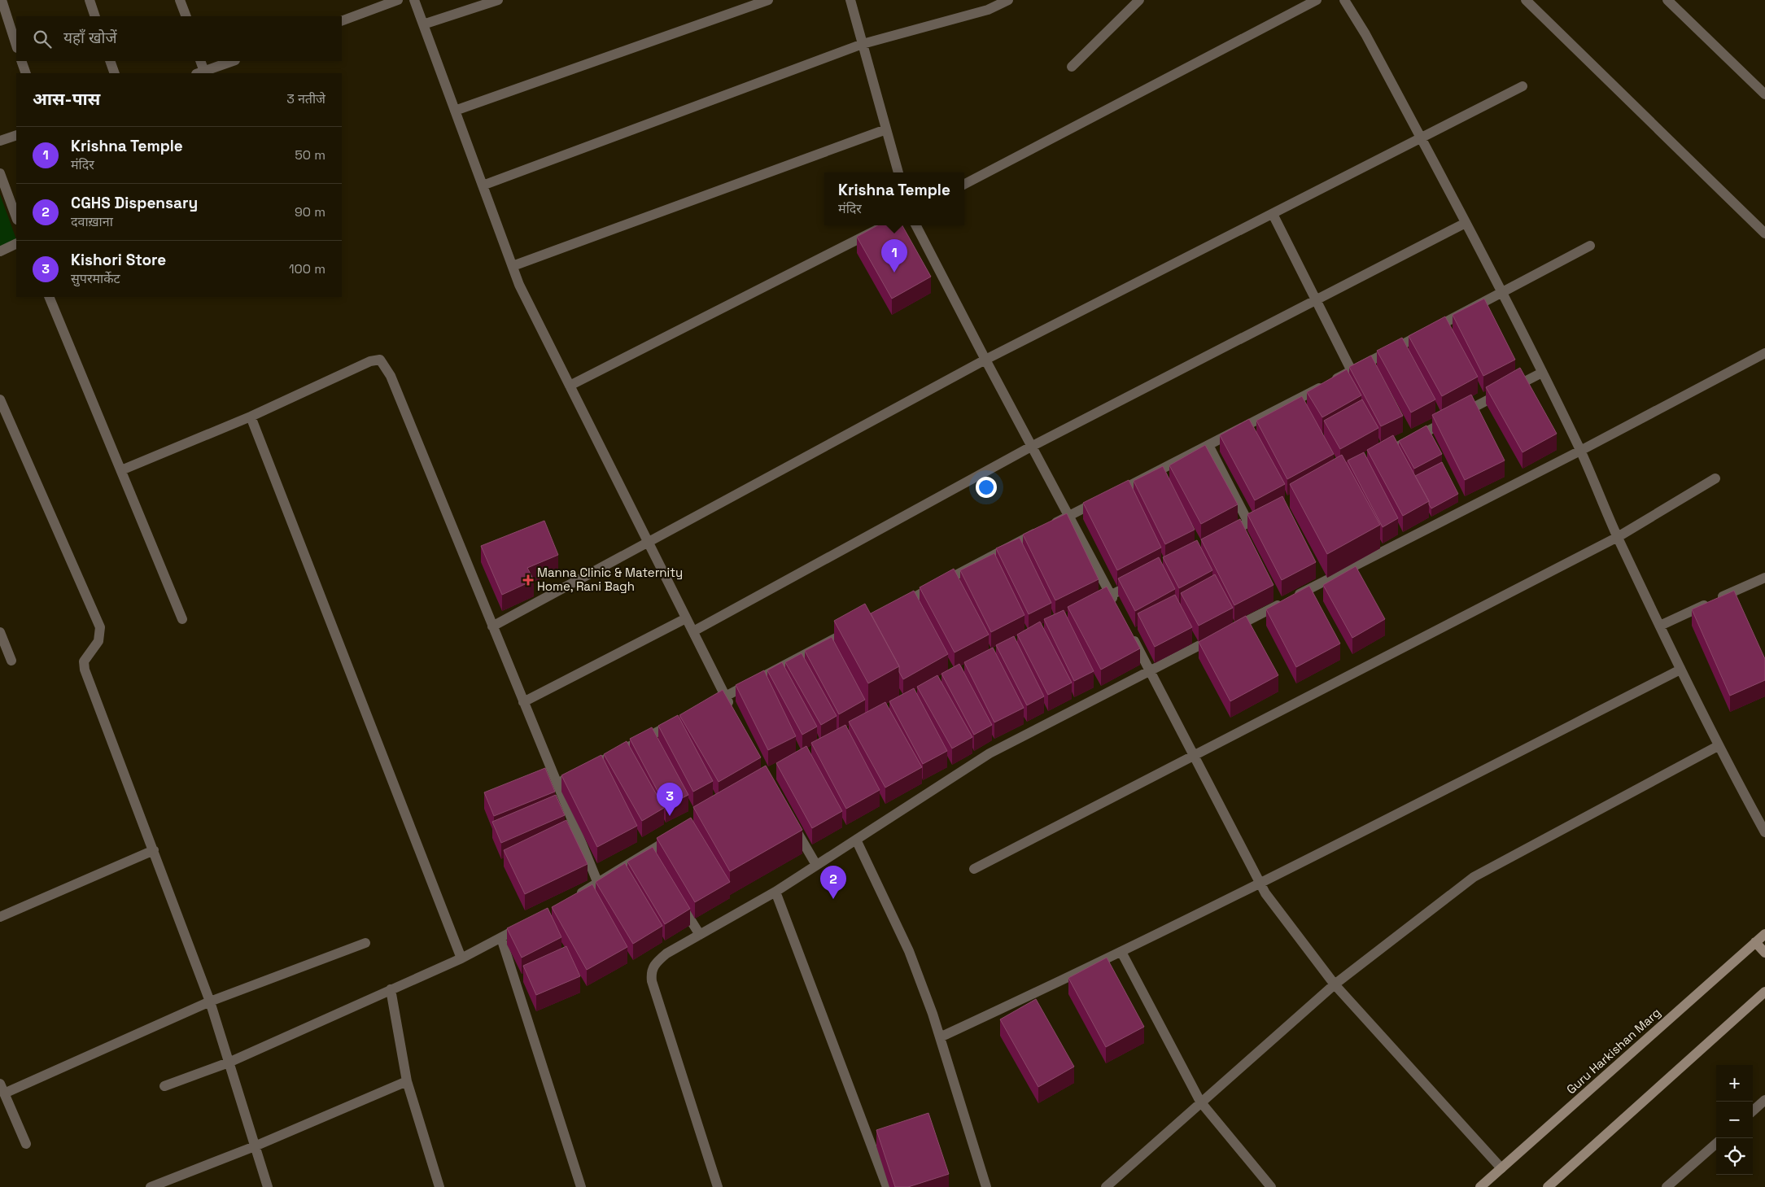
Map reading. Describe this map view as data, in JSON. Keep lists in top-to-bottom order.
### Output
{
  "streets": {
    "main road": ["Guru Harkishan Marg"]
  },
  "places": {
    "health": ["Manna Clinic & Maternity Home, Rani Bagh"]
  },
  "page": {
    "search": "यहाँ खोजें",
    "heading": ["आस-पास", "3 नतीजे"],
    "list": [
      {
        "mark": "1",
        "name": "Krishna Temple",
        "note": "मंदिर",
        "value": "50 m"
      },
      {
        "mark": "2",
        "name": "CGHS Dispensary",
        "note": "दवाख़ाना",
        "value": "90 m"
      },
      {
        "mark": "3",
        "name": "Kishori Store",
        "note": "सुपरमार्केट",
        "value": "100 m"
      }
    ],
    "popup": ["Krishna Temple", "मंदिर"],
    "pins": ["1", "3", "2"],
    "map_buttons": ["+", "−"]
  }
}
